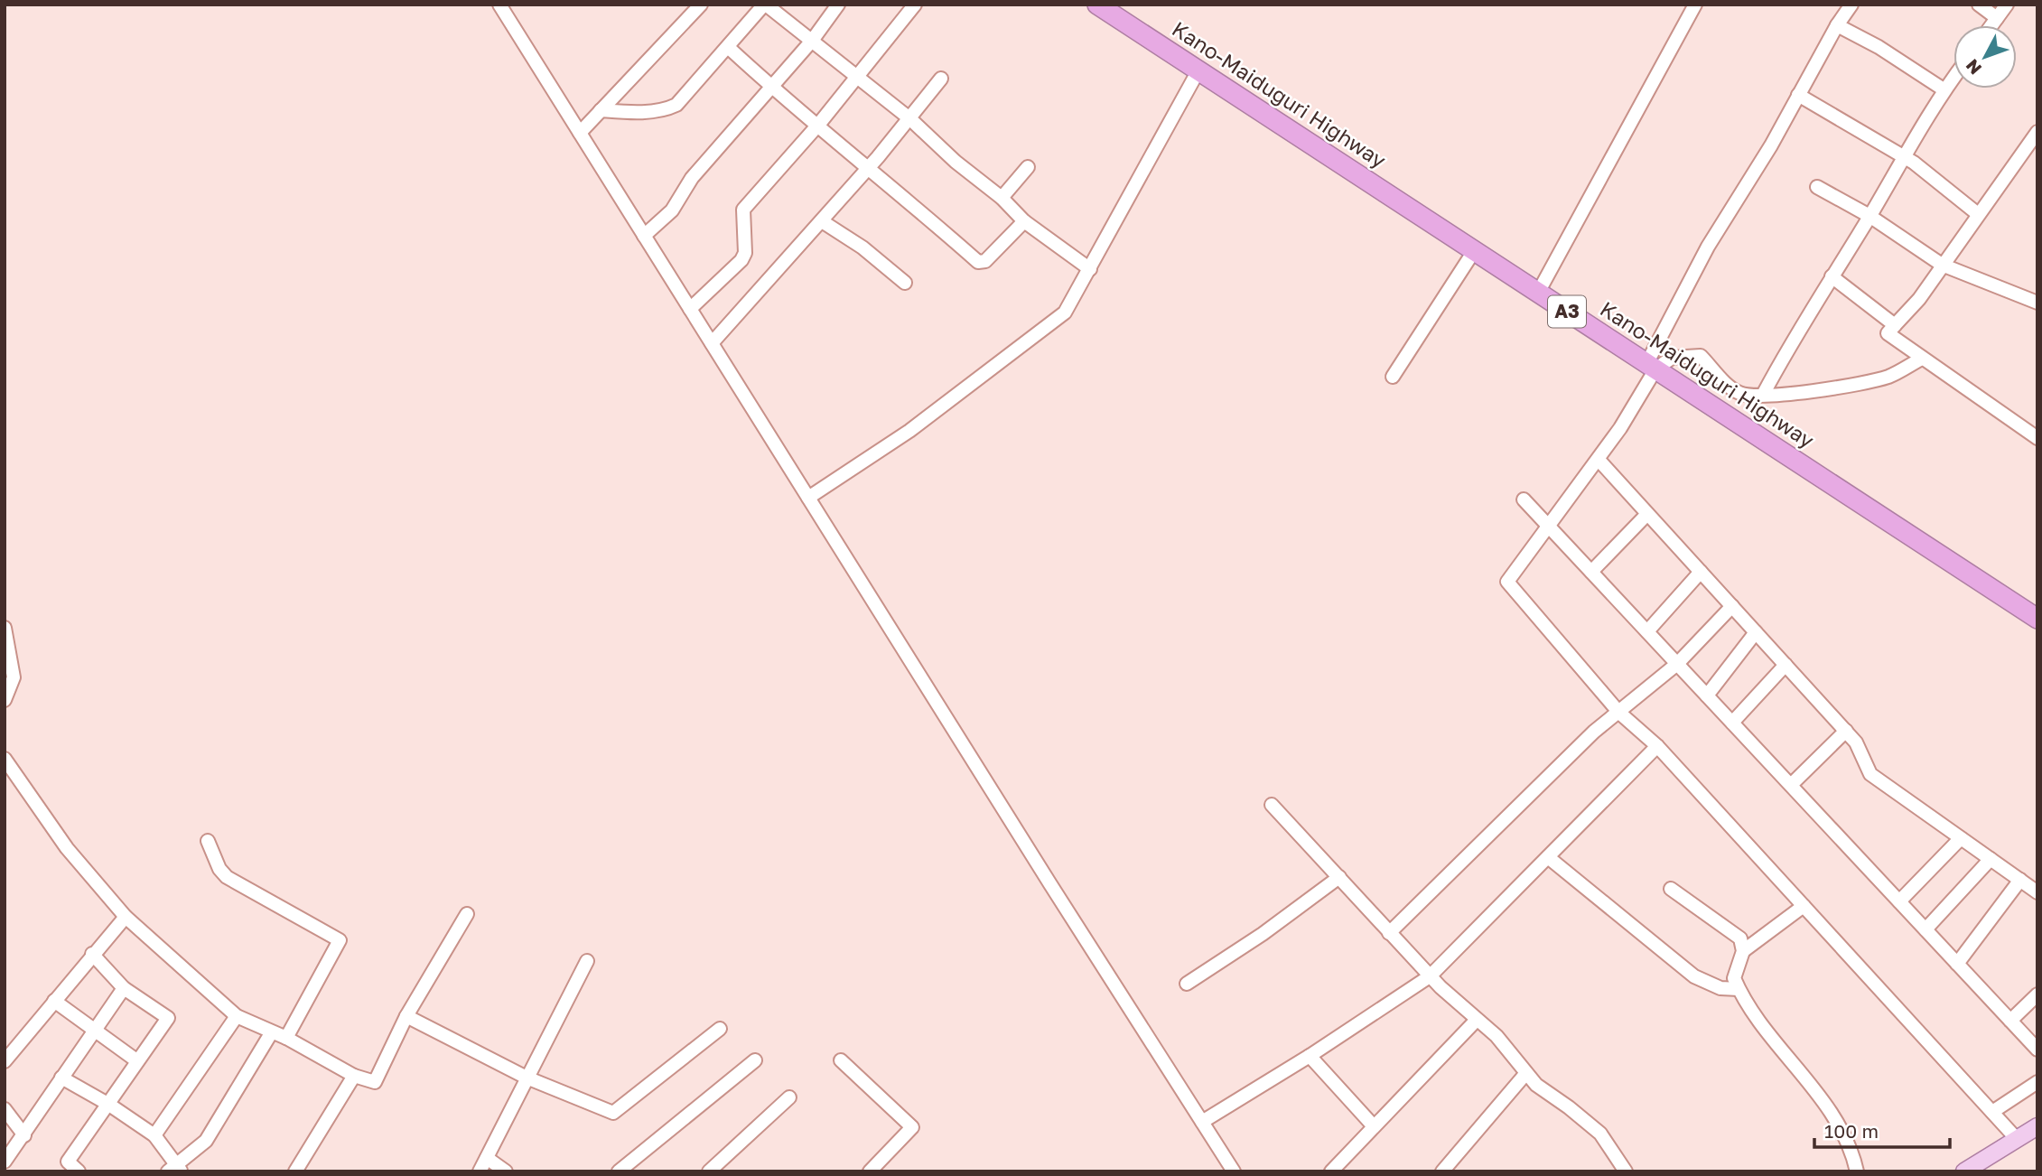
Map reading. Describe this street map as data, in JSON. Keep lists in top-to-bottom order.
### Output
{
  "streets": {
    "highway": ["Kano-Maiduguri Highway", "A3"]
  },
  "scale_bar": "100 m",
  "north": "bottom left"
}
